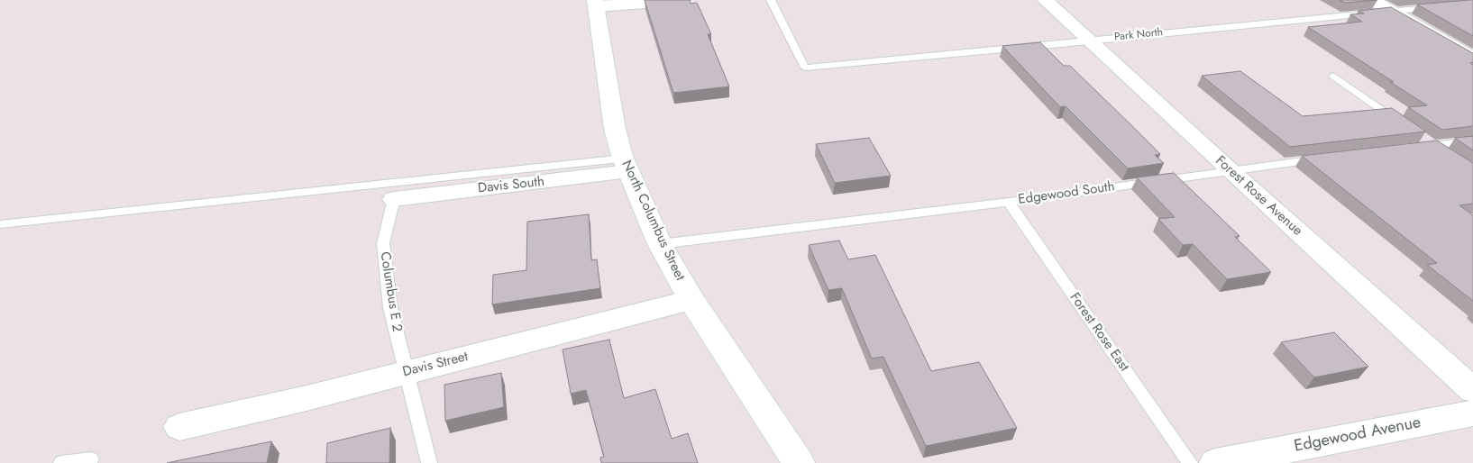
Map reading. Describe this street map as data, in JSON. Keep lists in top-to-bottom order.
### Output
{
  "streets": {
    "street": [
      "Davis South",
      "Forest Rose Avenue",
      "North Columbus Street",
      "Davis Street",
      "Edgewood Avenue"
    ],
    "lane": [
      "Park North",
      "Edgewood South",
      "Columbus E 2",
      "Forest Rose East"
    ]
  },
  "crossings": [
    ["Park North", "Forest Rose Avenue"],
    ["Davis South", "North Columbus Street"],
    ["Davis South", "Columbus E 2"],
    ["Edgewood South", "Forest Rose Avenue"],
    ["Edgewood South", "North Columbus Street"],
    ["Edgewood South", "Forest Rose East"],
    ["North Columbus Street", "Davis Street"],
    ["Columbus E 2", "Davis Street"]
  ]
}
